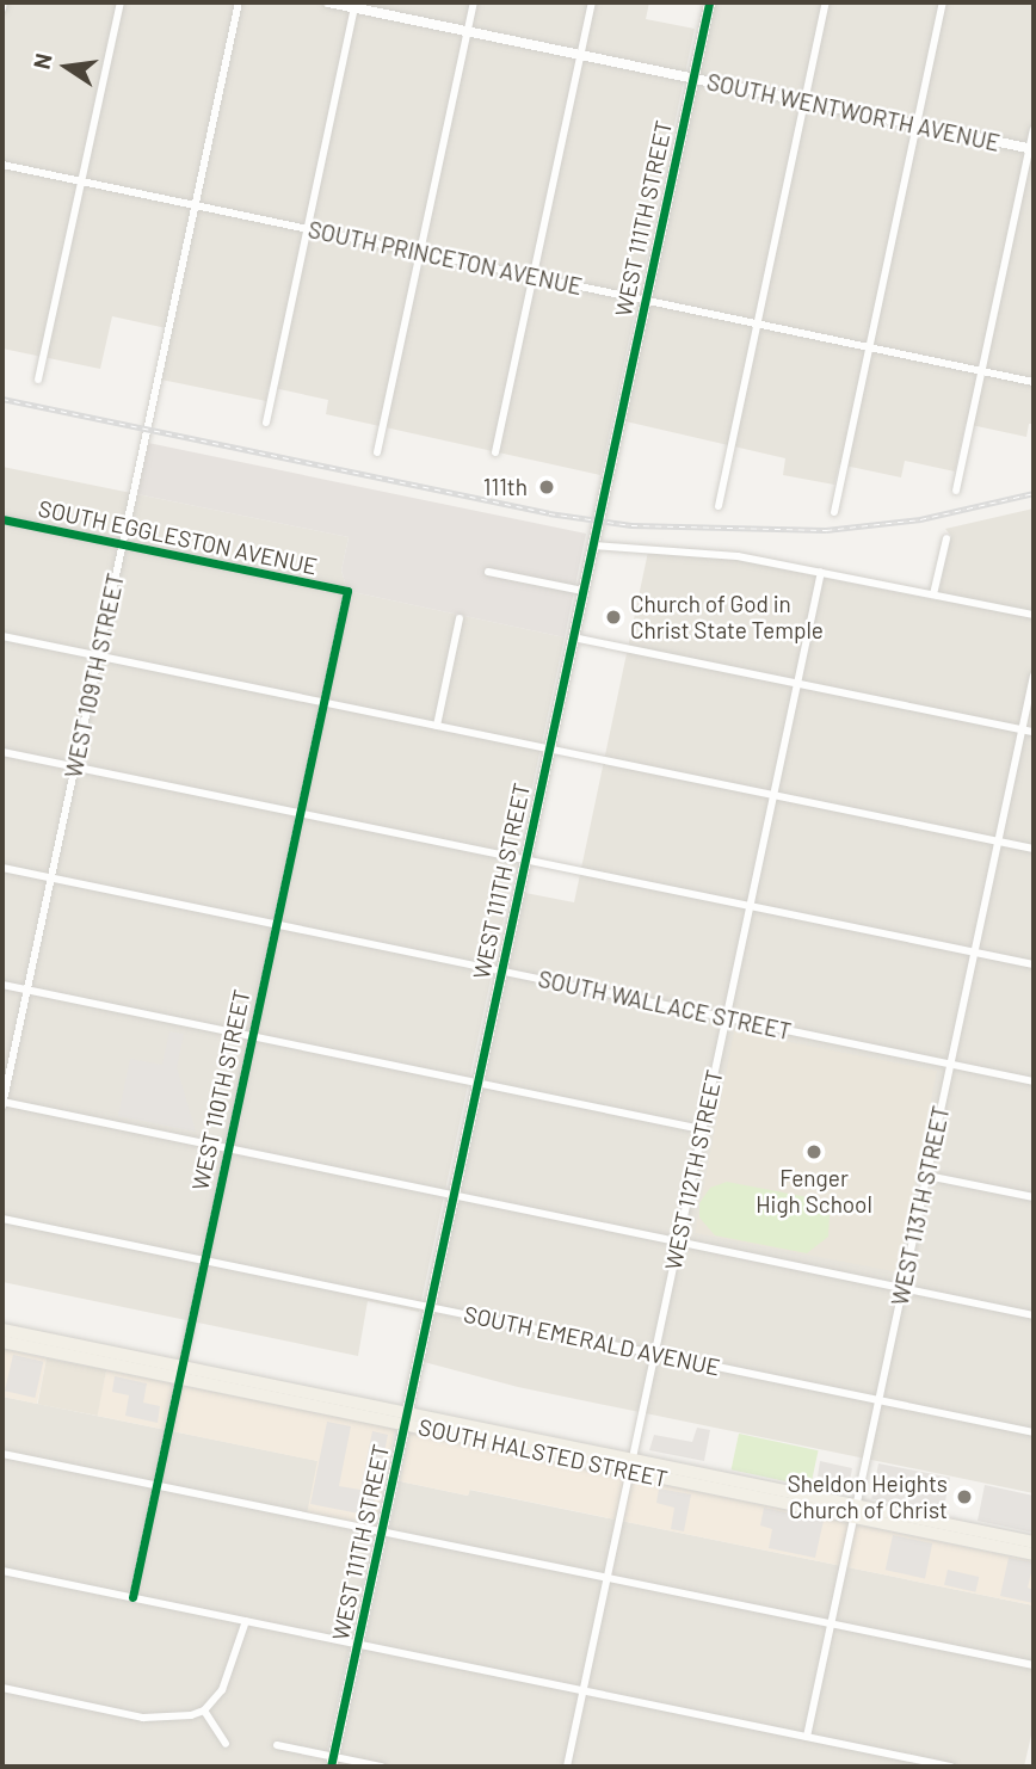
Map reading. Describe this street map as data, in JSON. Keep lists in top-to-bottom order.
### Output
{
  "streets": {
    "main road": ["WEST 111TH STREET", "SOUTH HALSTED STREET"],
    "street": [
      "SOUTH WENTWORTH AVENUE",
      "SOUTH PRINCETON AVENUE",
      "SOUTH EGGLESTON AVENUE",
      "WEST 109TH STREET",
      "SOUTH WALLACE STREET",
      "WEST 110TH STREET",
      "WEST 112TH STREET",
      "WEST 113TH STREET",
      "SOUTH EMERALD AVENUE"
    ]
  },
  "crossings": [
    ["SOUTH WENTWORTH AVENUE", "WEST 111TH STREET"],
    ["WEST 111TH STREET", "SOUTH PRINCETON AVENUE"],
    ["WEST 111TH STREET", "SOUTH WALLACE STREET"],
    ["WEST 111TH STREET", "SOUTH EMERALD AVENUE"],
    ["WEST 111TH STREET", "SOUTH HALSTED STREET"],
    ["SOUTH PRINCETON AVENUE", "WEST 109TH STREET"],
    ["SOUTH EGGLESTON AVENUE", "WEST 109TH STREET"],
    ["SOUTH EGGLESTON AVENUE", "WEST 110TH STREET"],
    ["WEST 109TH STREET", "SOUTH WALLACE STREET"],
    ["SOUTH WALLACE STREET", "WEST 110TH STREET"],
    ["SOUTH WALLACE STREET", "WEST 112TH STREET"],
    ["SOUTH WALLACE STREET", "WEST 113TH STREET"],
    ["WEST 110TH STREET", "SOUTH EMERALD AVENUE"],
    ["WEST 110TH STREET", "SOUTH HALSTED STREET"],
    ["WEST 112TH STREET", "SOUTH EMERALD AVENUE"],
    ["WEST 112TH STREET", "SOUTH HALSTED STREET"],
    ["WEST 113TH STREET", "SOUTH EMERALD AVENUE"],
    ["WEST 113TH STREET", "SOUTH HALSTED STREET"]
  ],
  "places": [
    "111th",
    "Church of God in Christ State Temple",
    "Fenger High School",
    "Sheldon Heights Church of Christ"
  ],
  "north": "left"
}
